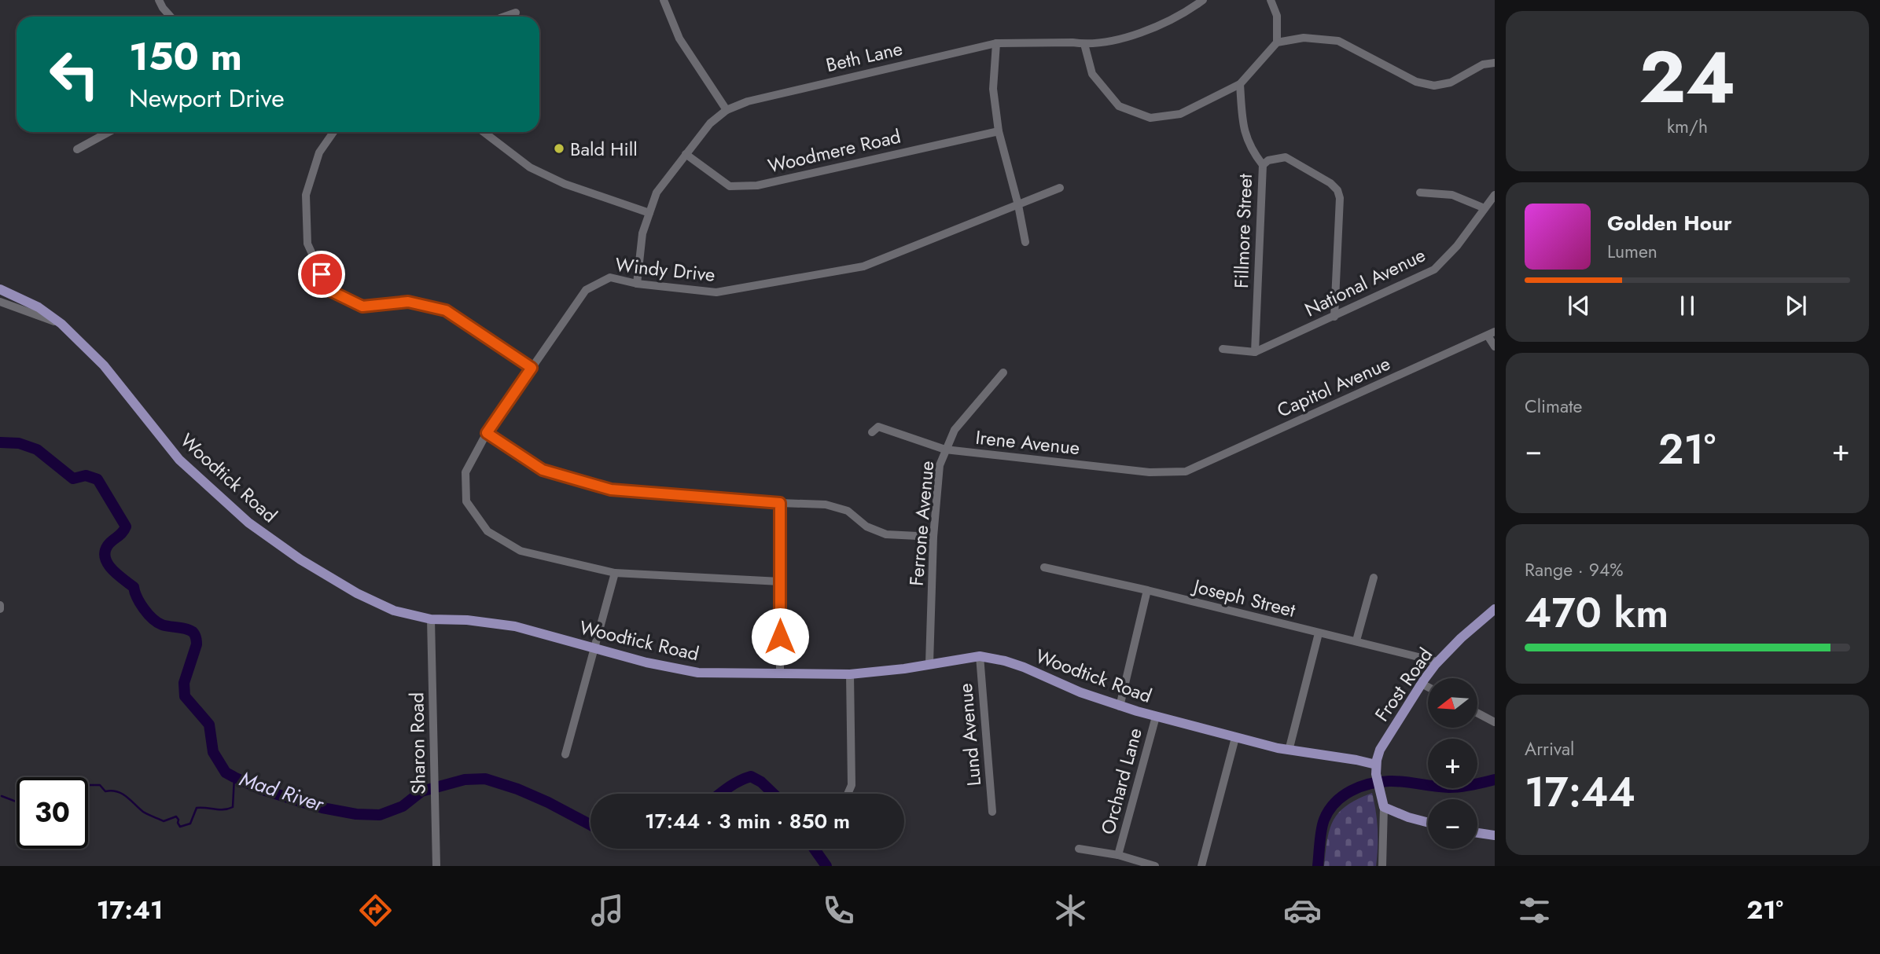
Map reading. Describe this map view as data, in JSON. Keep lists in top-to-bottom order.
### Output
{
  "streets": {
    "main road": ["Woodtick Road", "Frost Road"],
    "street": [
      "Beth Lane",
      "Woodmere Road",
      "Fillmore Street",
      "Windy Drive",
      "National Avenue",
      "Capitol Avenue",
      "Irene Avenue",
      "Ferrone Avenue",
      "Joseph Street",
      "Lund Avenue",
      "Sharon Road",
      "Orchard Lane"
    ]
  },
  "crossings": [
    ["Beth Lane", "Woodmere Road"],
    ["Beth Lane", "Windy Drive"],
    ["Fillmore Street", "National Avenue"],
    ["Capitol Avenue", "Irene Avenue"],
    ["Irene Avenue", "Ferrone Avenue"],
    ["Woodtick Road", "Ferrone Avenue"],
    ["Woodtick Road", "Frost Road"],
    ["Woodtick Road", "Lund Avenue"],
    ["Woodtick Road", "Sharon Road"],
    ["Woodtick Road", "Orchard Lane"],
    ["Joseph Street", "Frost Road"]
  ],
  "water": ["Mad River"],
  "places": ["Bald Hill"],
  "north": "left",
  "page": {
    "tile": [
      ["24", "km/h"],
      "Climate",
      ["Range · 94%", "470 km"],
      ["Arrival", "17:44"]
    ],
    "turn": ["150 m", "Newport Drive"],
    "song": ["Golden Hour", "Lumen"],
    "heat": ["−", "21°", "+"],
    "map_buttons": ["+", "−"],
    "limit": "30",
    "trip": "17:44 · 3 min · 850 m",
    "tabs": ["17:41", "21°"]
  }
}
